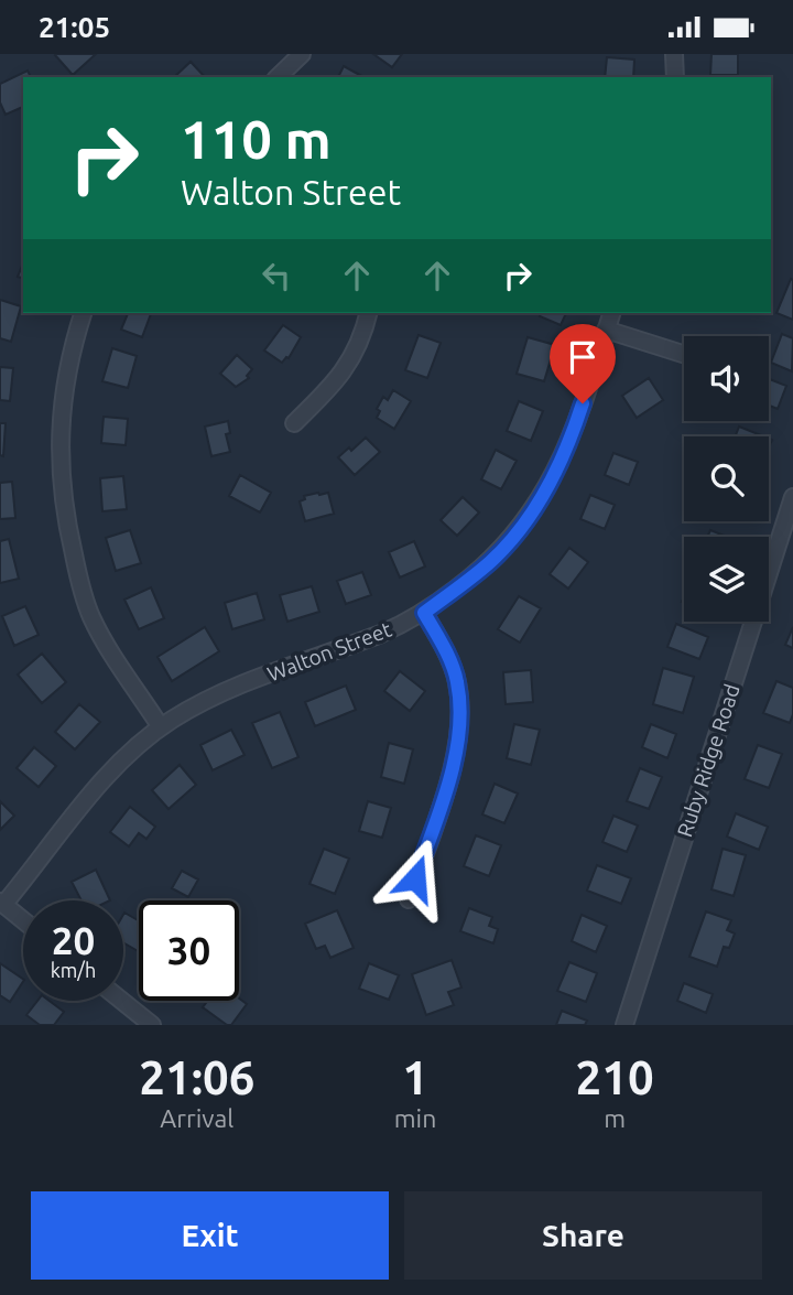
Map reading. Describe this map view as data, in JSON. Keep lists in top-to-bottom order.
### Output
{
  "streets": {
    "street": ["Walton Street", "Ruby Ridge Road"]
  },
  "page": {
    "status": "21:05",
    "turn": ["110 m", "Walton Street"],
    "speed": "20 km/h",
    "limit": "30",
    "eta": [
      "21:06",
      "Arrival",
      "1",
      "min",
      "210",
      "m"
    ],
    "buttons": ["Exit", "Share"]
  }
}
